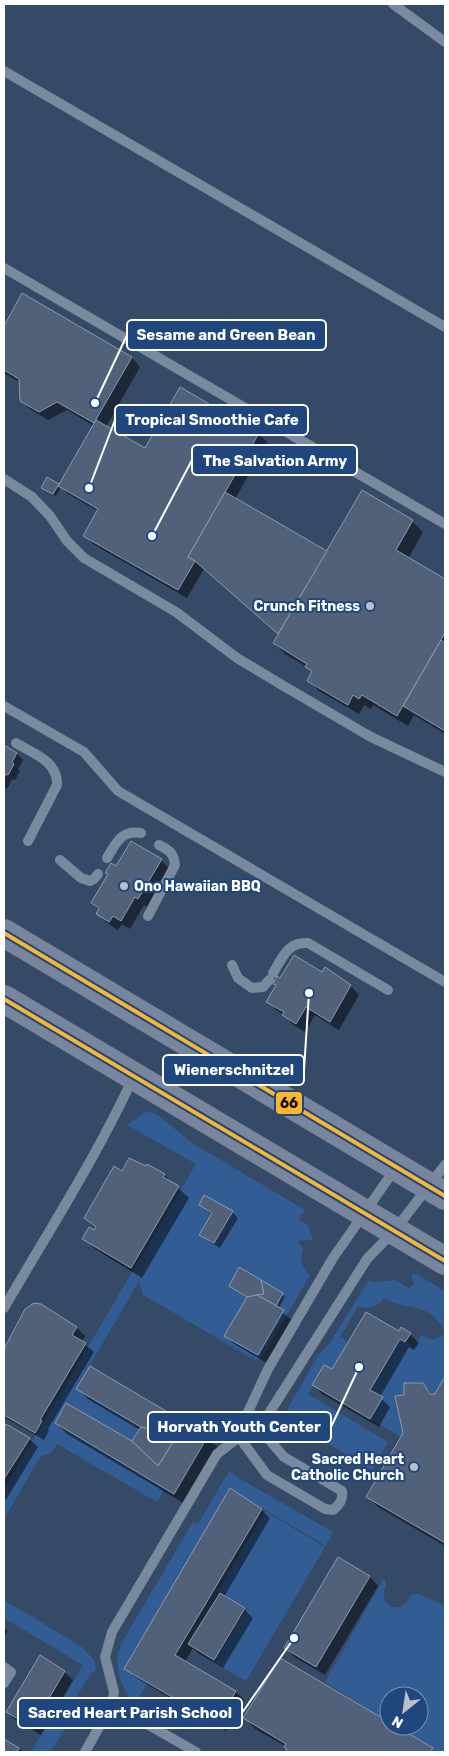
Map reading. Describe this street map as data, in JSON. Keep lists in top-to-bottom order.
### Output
{
  "places": [
    "Sesame and Green Bean",
    "Tropical Smoothie Cafe",
    "The Salvation Army",
    "Crunch Fitness",
    "Ono Hawaiian BBQ",
    "Wienerschnitzel",
    "Horvath Youth Center",
    "Sacred Heart Catholic Church",
    "Sacred Heart Parish School"
  ],
  "lines": ["transit line 66"],
  "north": "bottom left"
}
